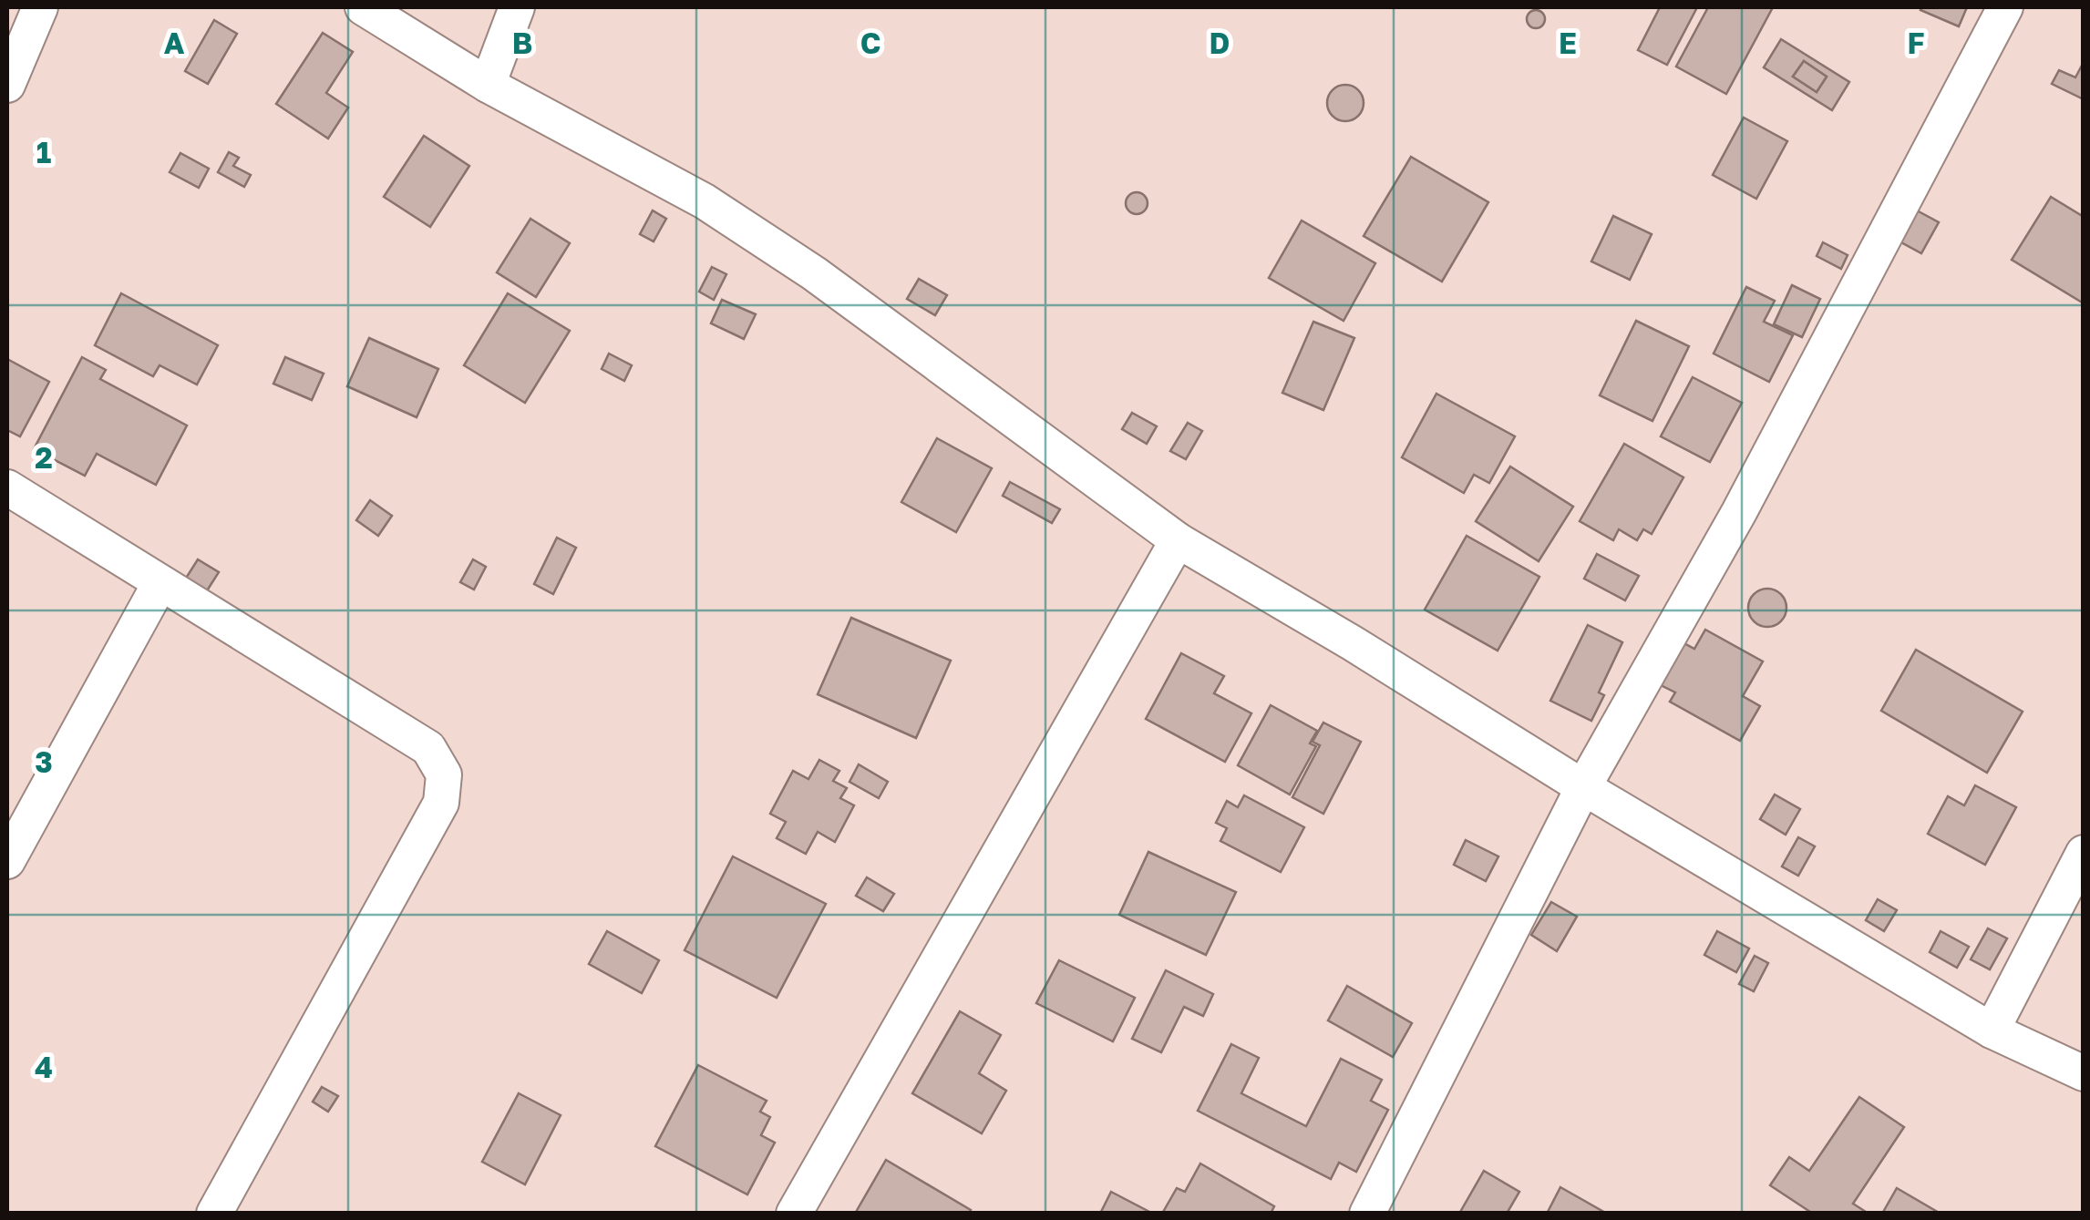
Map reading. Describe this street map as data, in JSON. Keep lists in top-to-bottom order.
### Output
{
  "grid": {
    "columns": [
      "A",
      "B",
      "C",
      "D",
      "E",
      "F"
    ],
    "rows": [
      "1",
      "2",
      "3",
      "4"
    ]
  }
}
